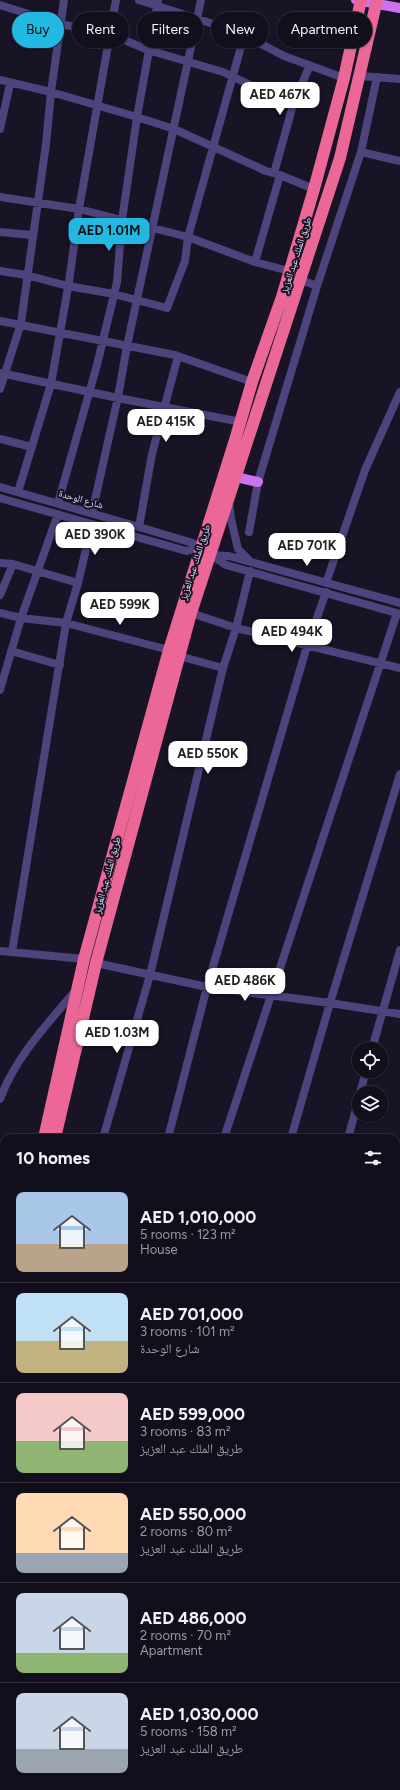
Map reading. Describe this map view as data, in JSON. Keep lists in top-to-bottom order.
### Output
{
  "streets": {
    "highway": ["طريق الملك عبد العزيز"],
    "street": ["شارع الوحدة"]
  },
  "crossings": [
    ["طريق الملك عبد العزيز", "شارع الوحدة"]
  ],
  "page": {
    "chip": [
      "Buy",
      "Rent",
      "Filters",
      "New",
      "Apartment"
    ],
    "price": [
      "AED 467K",
      "AED 1.01M",
      "AED 415K",
      "AED 390K",
      "AED 701K",
      "AED 599K",
      "AED 494K",
      "AED 550K",
      "AED 486K",
      "AED 1.03M"
    ],
    "heading": "10 homes",
    "list": [
      {
        "name": "AED 1,010,000",
        "note": "5 rooms · 123 m² · House"
      },
      {
        "name": "AED 701,000",
        "note": "3 rooms · 101 m² · شارع الوحدة"
      },
      {
        "name": "AED 599,000",
        "note": "3 rooms · 83 m² · طريق الملك عبد العزيز"
      },
      {
        "name": "AED 550,000",
        "note": "2 rooms · 80 m² · طريق الملك عبد العزيز"
      },
      {
        "name": "AED 486,000",
        "note": "2 rooms · 70 m² · Apartment"
      },
      {
        "name": "AED 1,030,000",
        "note": "5 rooms · 158 m² · طريق الملك عبد العزيز"
      }
    ]
  }
}
